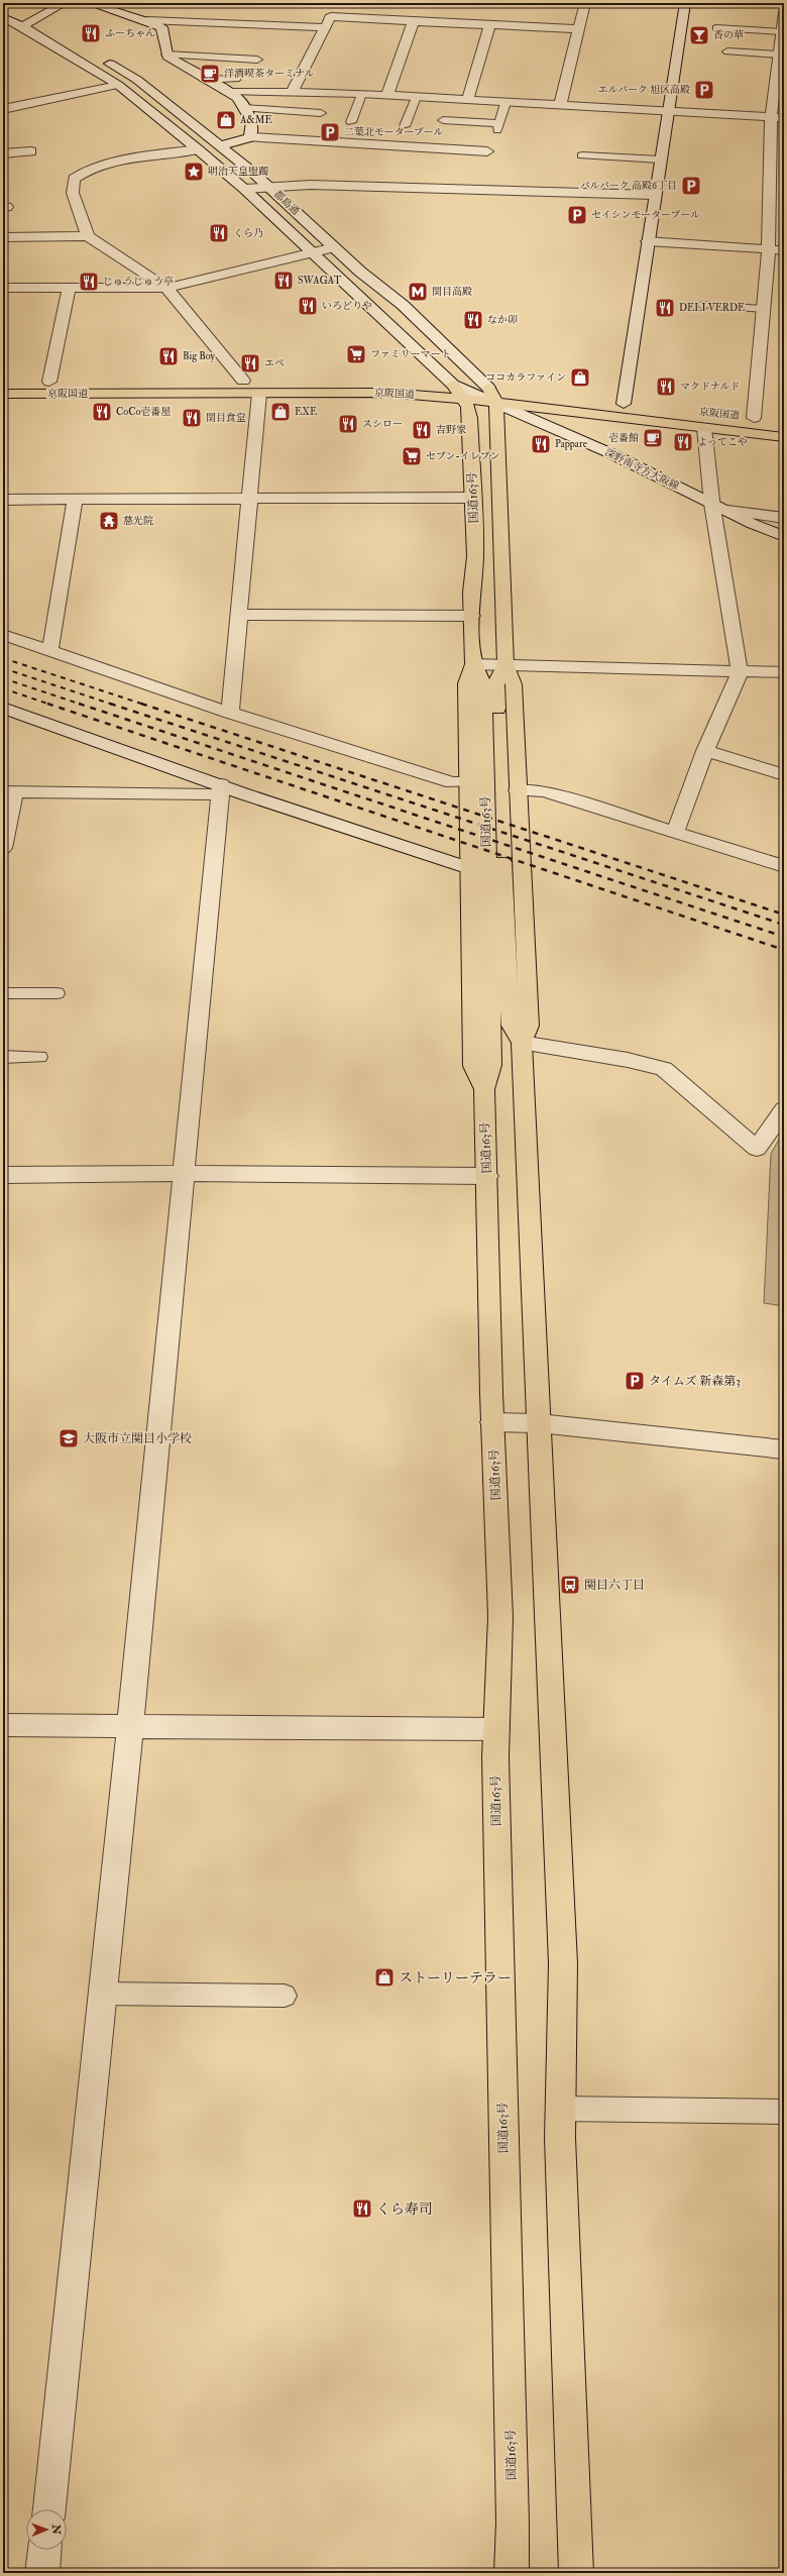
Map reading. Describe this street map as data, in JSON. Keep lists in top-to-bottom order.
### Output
{
  "streets": {
    "highway": ["京阪国道", "国道163号"],
    "street": ["都島通", "深野南寺方大阪線"]
  },
  "crossings": [
    ["都島通", "京阪国道"],
    ["都島通", "深野南寺方大阪線"],
    ["都島通", "国道163号"],
    ["京阪国道", "深野南寺方大阪線"],
    ["京阪国道", "国道163号"],
    ["深野南寺方大阪線", "国道163号"]
  ],
  "places": {
    "restaurant": [
      "ふーちゃん",
      "くら乃",
      "SWAGAT",
      "じゅうじゅう亭",
      "いろどりや",
      "DELI VERDE",
      "なか卯",
      "Big Boy",
      "エペ",
      "マクドナルド",
      "CoCo壱番屋",
      "関目食堂",
      "スシロー",
      "吉野家",
      "よってこや",
      "Pappare",
      "くら寿司"
    ],
    "bar": ["香の華"],
    "cafe": ["洋酒喫茶ターミナル", "壱番館"],
    "parking": [
      "エルパーク 旭区高殿",
      "二葉北モータープール",
      "パルパーク 高殿6丁目",
      "セイシンモータープール",
      "タイムズ 新森第3"
    ],
    "shop": [
      "A&ME",
      "ココカラファイン",
      "EXE",
      "ストーリーテラー"
    ],
    "place": ["明治天皇聖躅"],
    "metro station": ["関目高殿"],
    "supermarket": ["ファミリーマート", "セブン-イレブン"],
    "temple": ["慈光院"],
    "school or university": ["大阪市立関目小学校"],
    "bus stop": ["関目六丁目"]
  },
  "north": "right"
}
